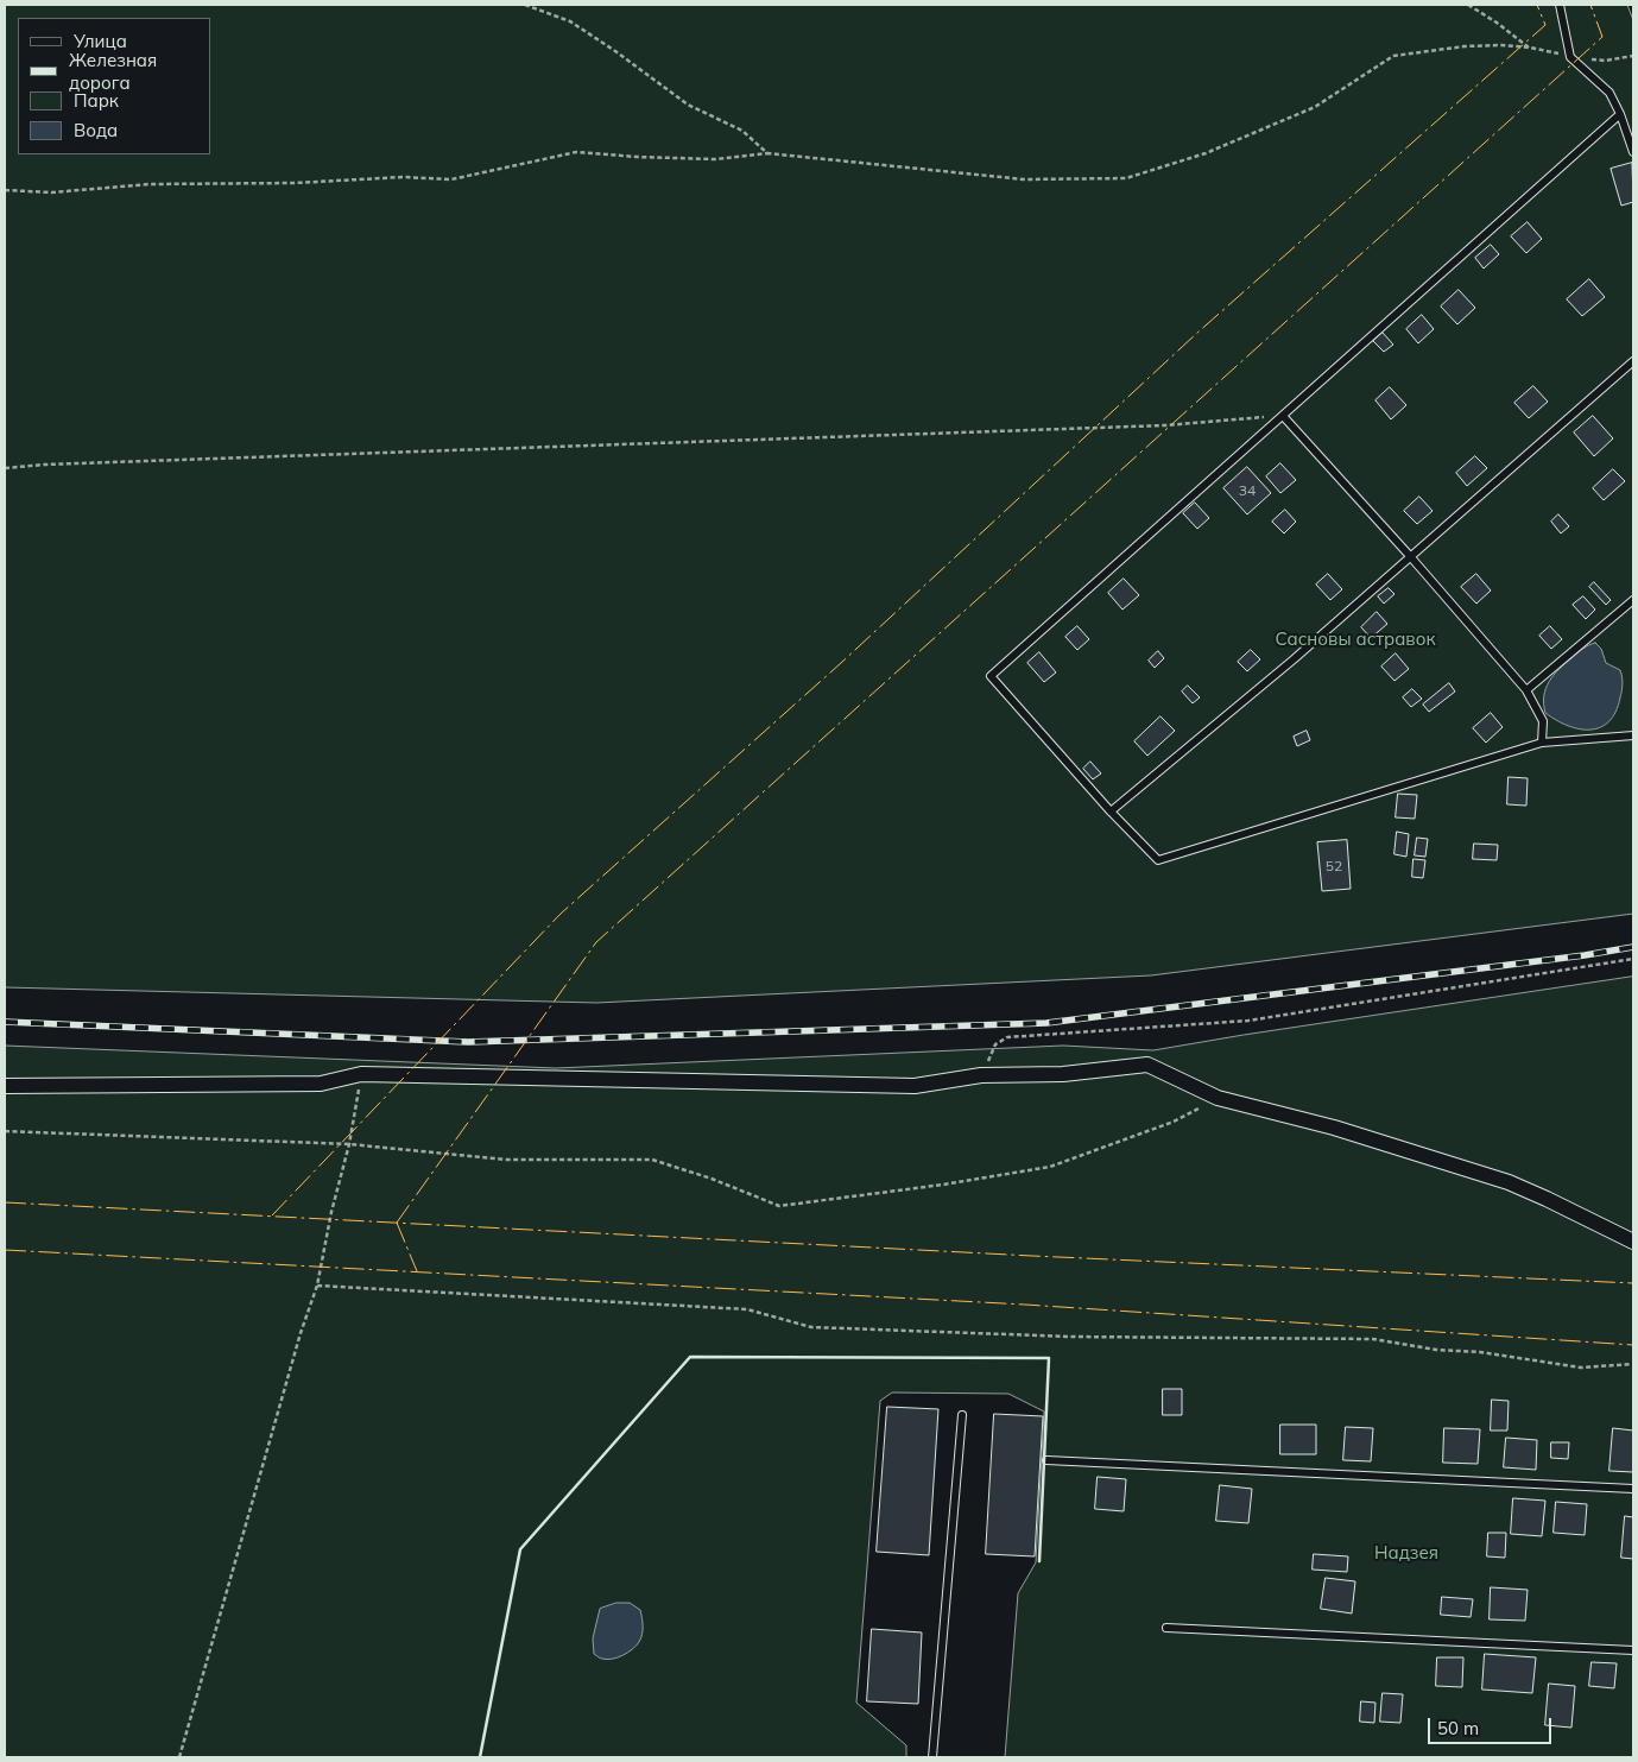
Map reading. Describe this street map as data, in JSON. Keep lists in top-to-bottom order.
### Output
{
  "parks": ["Сасновы астравок", "Надзея"],
  "house_numbers": ["34", "52"],
  "legend": [
    "Улица",
    "Железная дорога",
    "Парк",
    "Вода"
  ],
  "scale_bar": "50 m"
}
